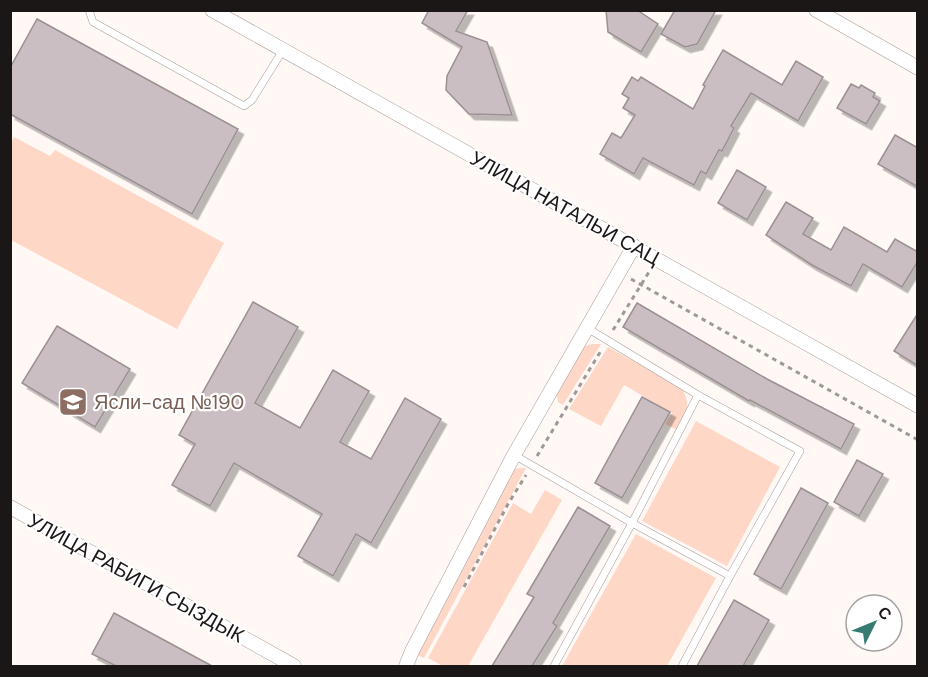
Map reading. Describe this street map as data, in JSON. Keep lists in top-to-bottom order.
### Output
{
  "streets": {
    "street": ["УЛИЦА НАТАЛЬИ САЦ", "УЛИЦА РАБИГИ СЫЗДЫК"]
  },
  "places": {
    "school or university": ["Ясли-сад №190"]
  },
  "north": "top right"
}
